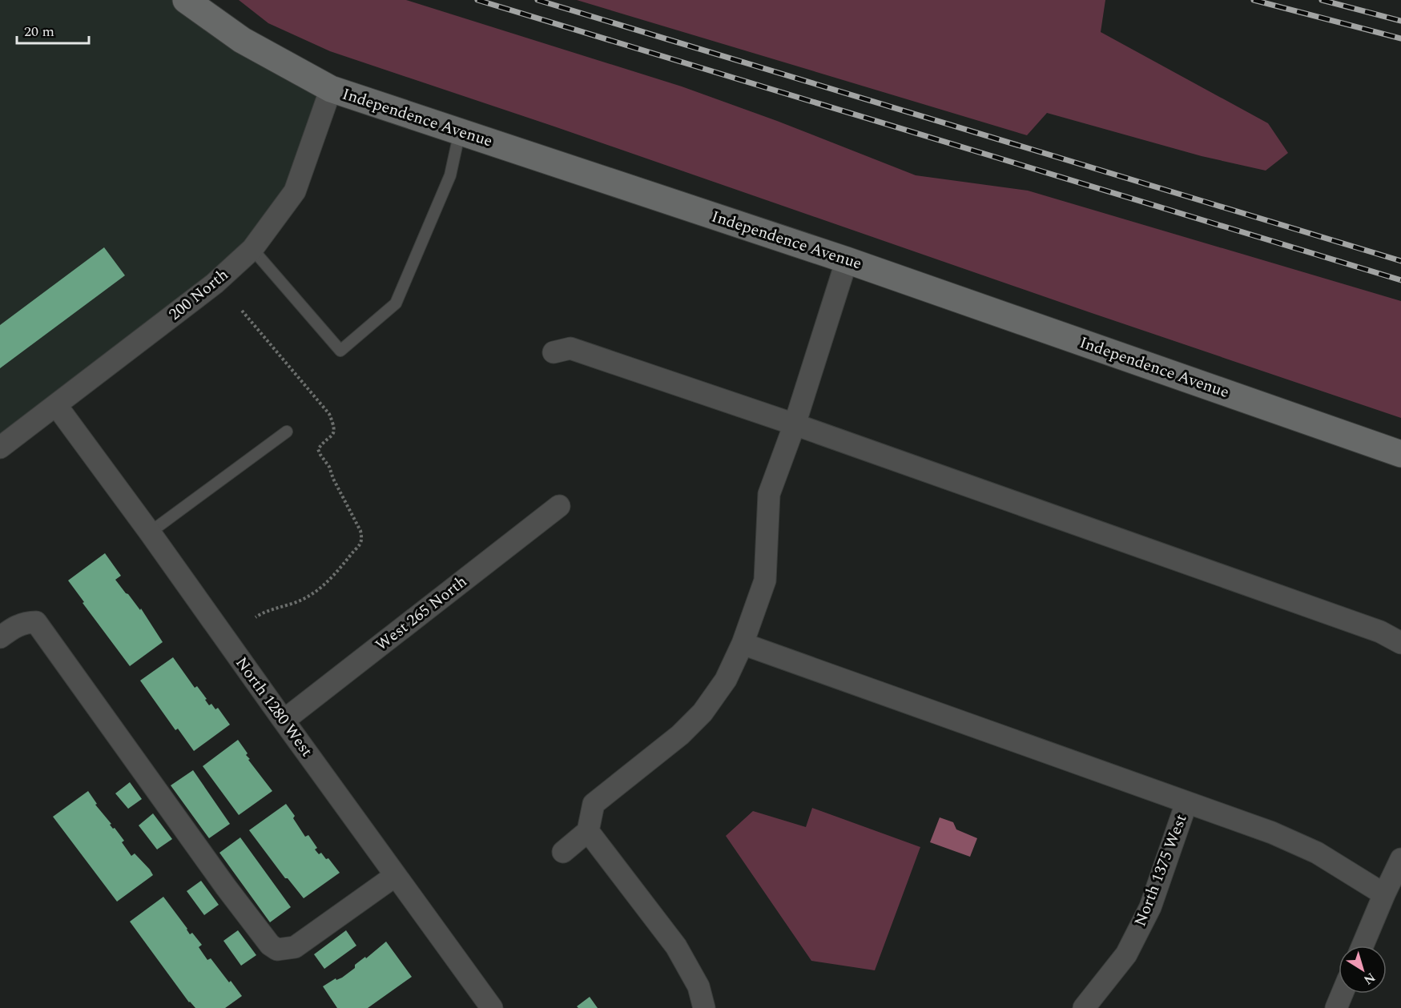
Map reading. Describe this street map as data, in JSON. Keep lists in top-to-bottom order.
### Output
{
  "streets": {
    "street": [
      "Independence Avenue",
      "200 North",
      "West 265 North",
      "North 1280 West",
      "North 1375 West"
    ]
  },
  "crossings": [
    ["Independence Avenue", "200 North"],
    ["200 North", "North 1280 West"],
    ["West 265 North", "North 1280 West"]
  ],
  "scale_bar": "20 m",
  "north": "bottom right"
}
